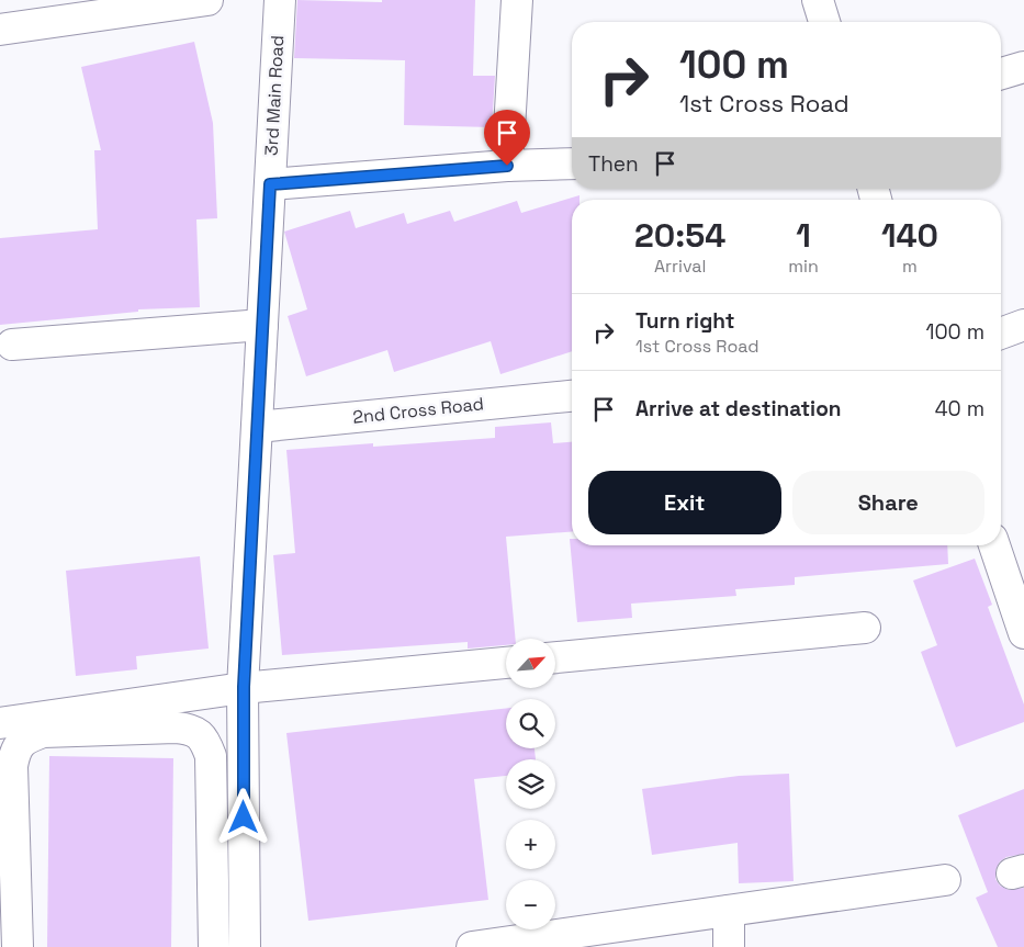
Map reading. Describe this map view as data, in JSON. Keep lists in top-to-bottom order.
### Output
{
  "streets": {
    "street": ["3rd Main Road", "2nd Cross Road"]
  },
  "crossings": [
    ["3rd Main Road", "2nd Cross Road"]
  ],
  "north": "top right",
  "page": {
    "turn": ["100 m", "1st Cross Road"],
    "then": "Then",
    "eta": [
      "20:54",
      "Arrival",
      "1",
      "min",
      "140",
      "m"
    ],
    "list": [
      {
        "name": "Turn right",
        "note": "1st Cross Road",
        "value": "100 m"
      },
      {
        "name": "Arrive at destination",
        "value": "40 m"
      }
    ],
    "buttons": ["Exit", "Share"],
    "map_buttons": ["+", "−"]
  }
}
